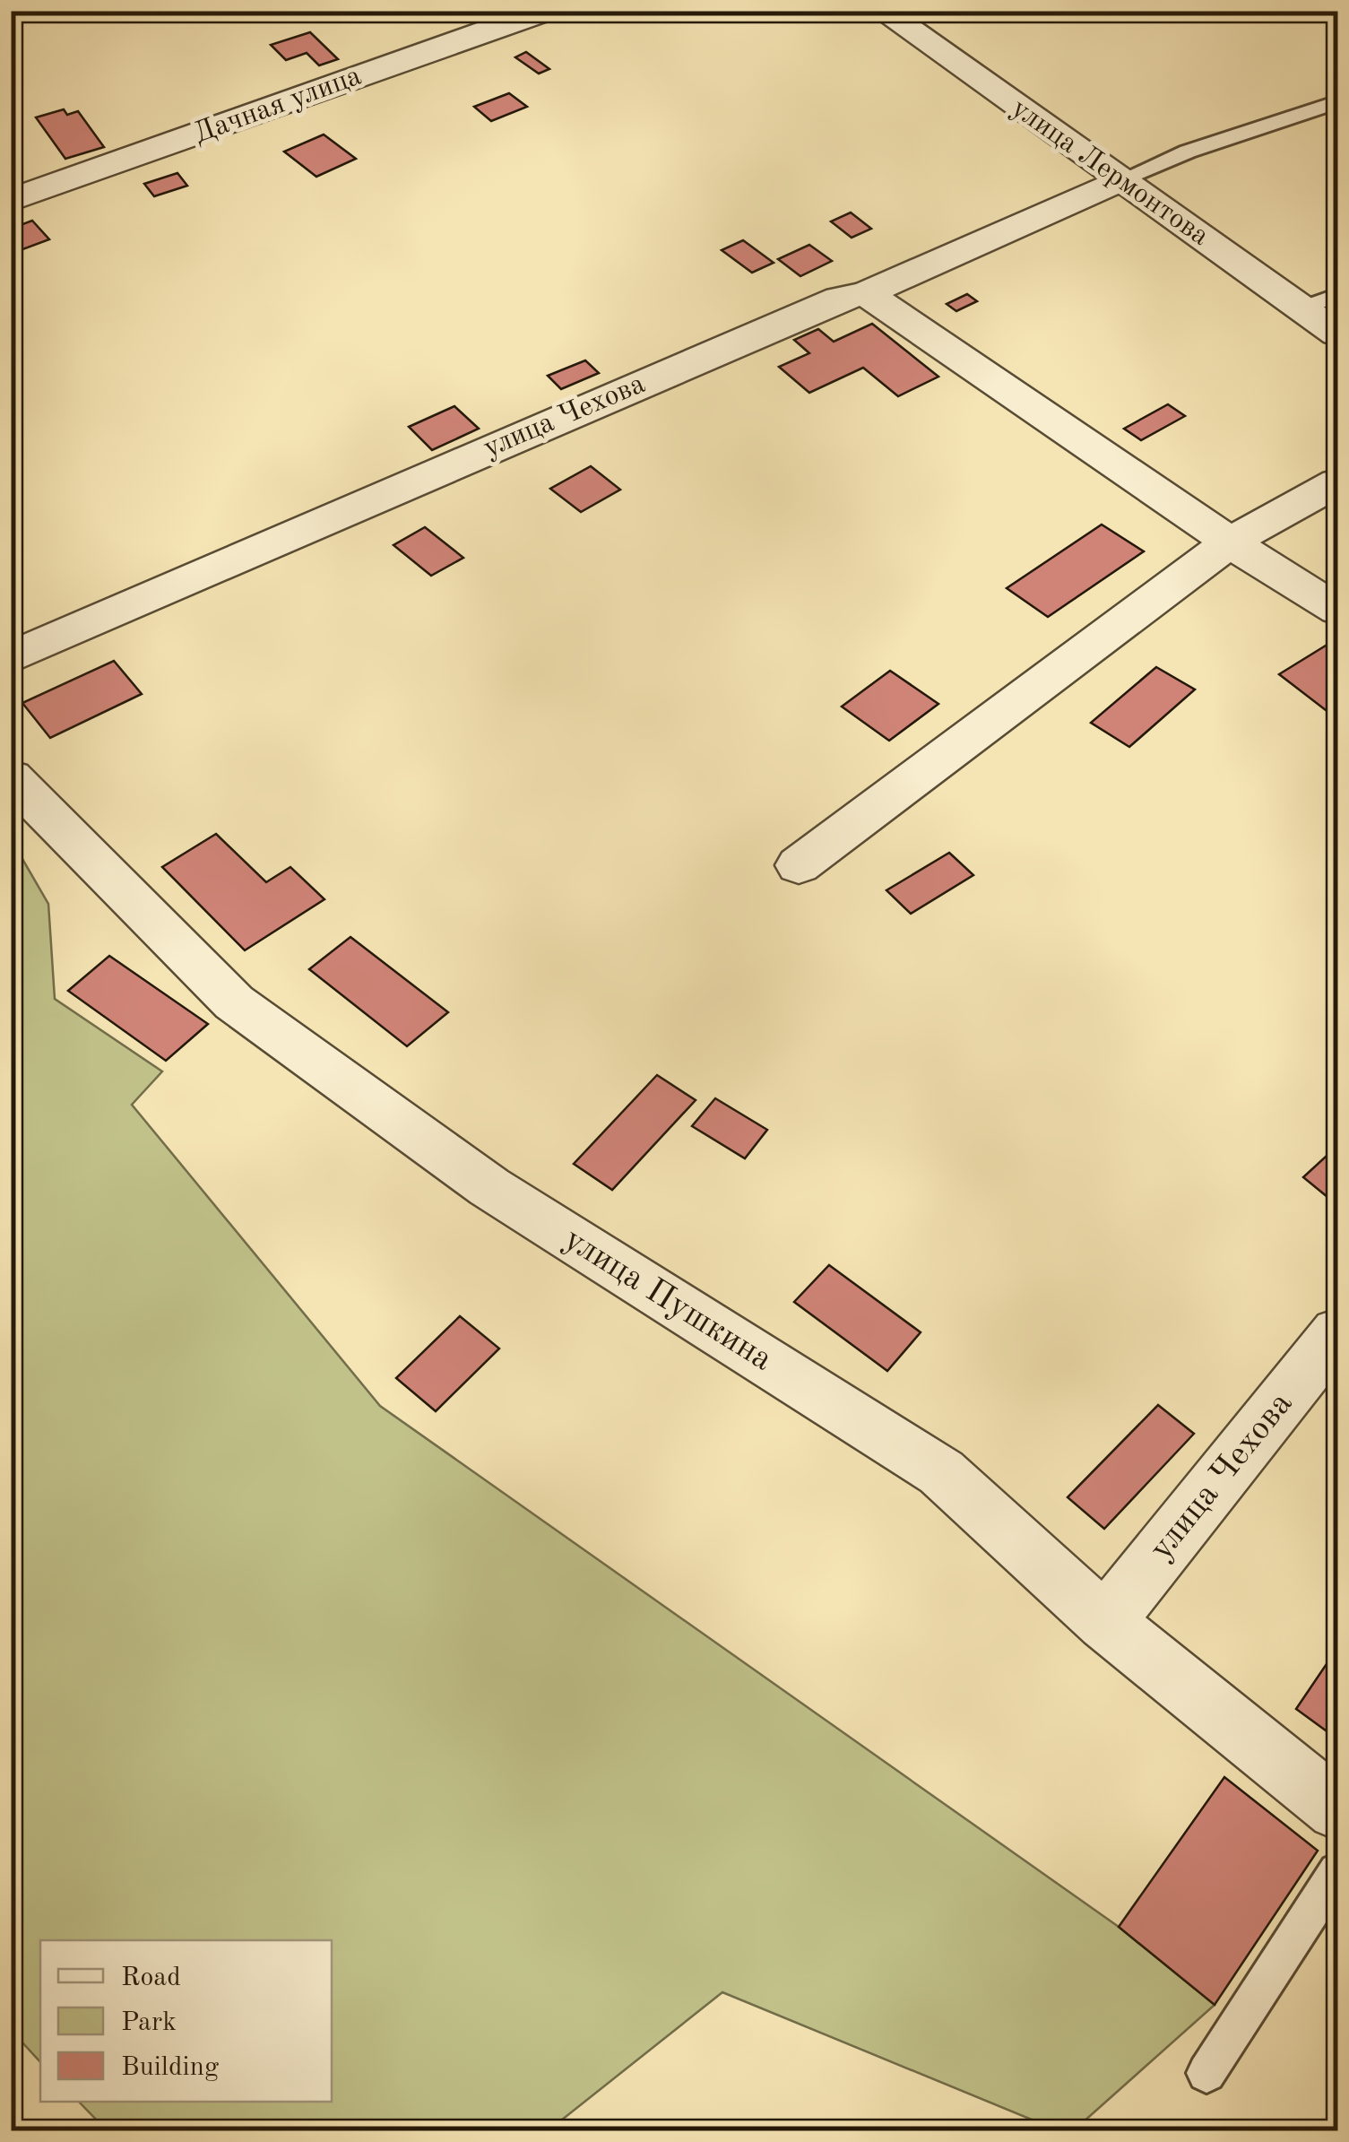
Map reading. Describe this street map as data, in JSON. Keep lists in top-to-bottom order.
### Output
{
  "streets": {
    "street": [
      "Дачная улица",
      "улица Лермонтова",
      "улица Чехова",
      "улица Пушкина"
    ]
  },
  "crossings": [
    ["улица Лермонтова", "улица Чехова"],
    ["улица Чехова", "улица Пушкина"]
  ],
  "legend": ["Road", "Park", "Building"]
}
